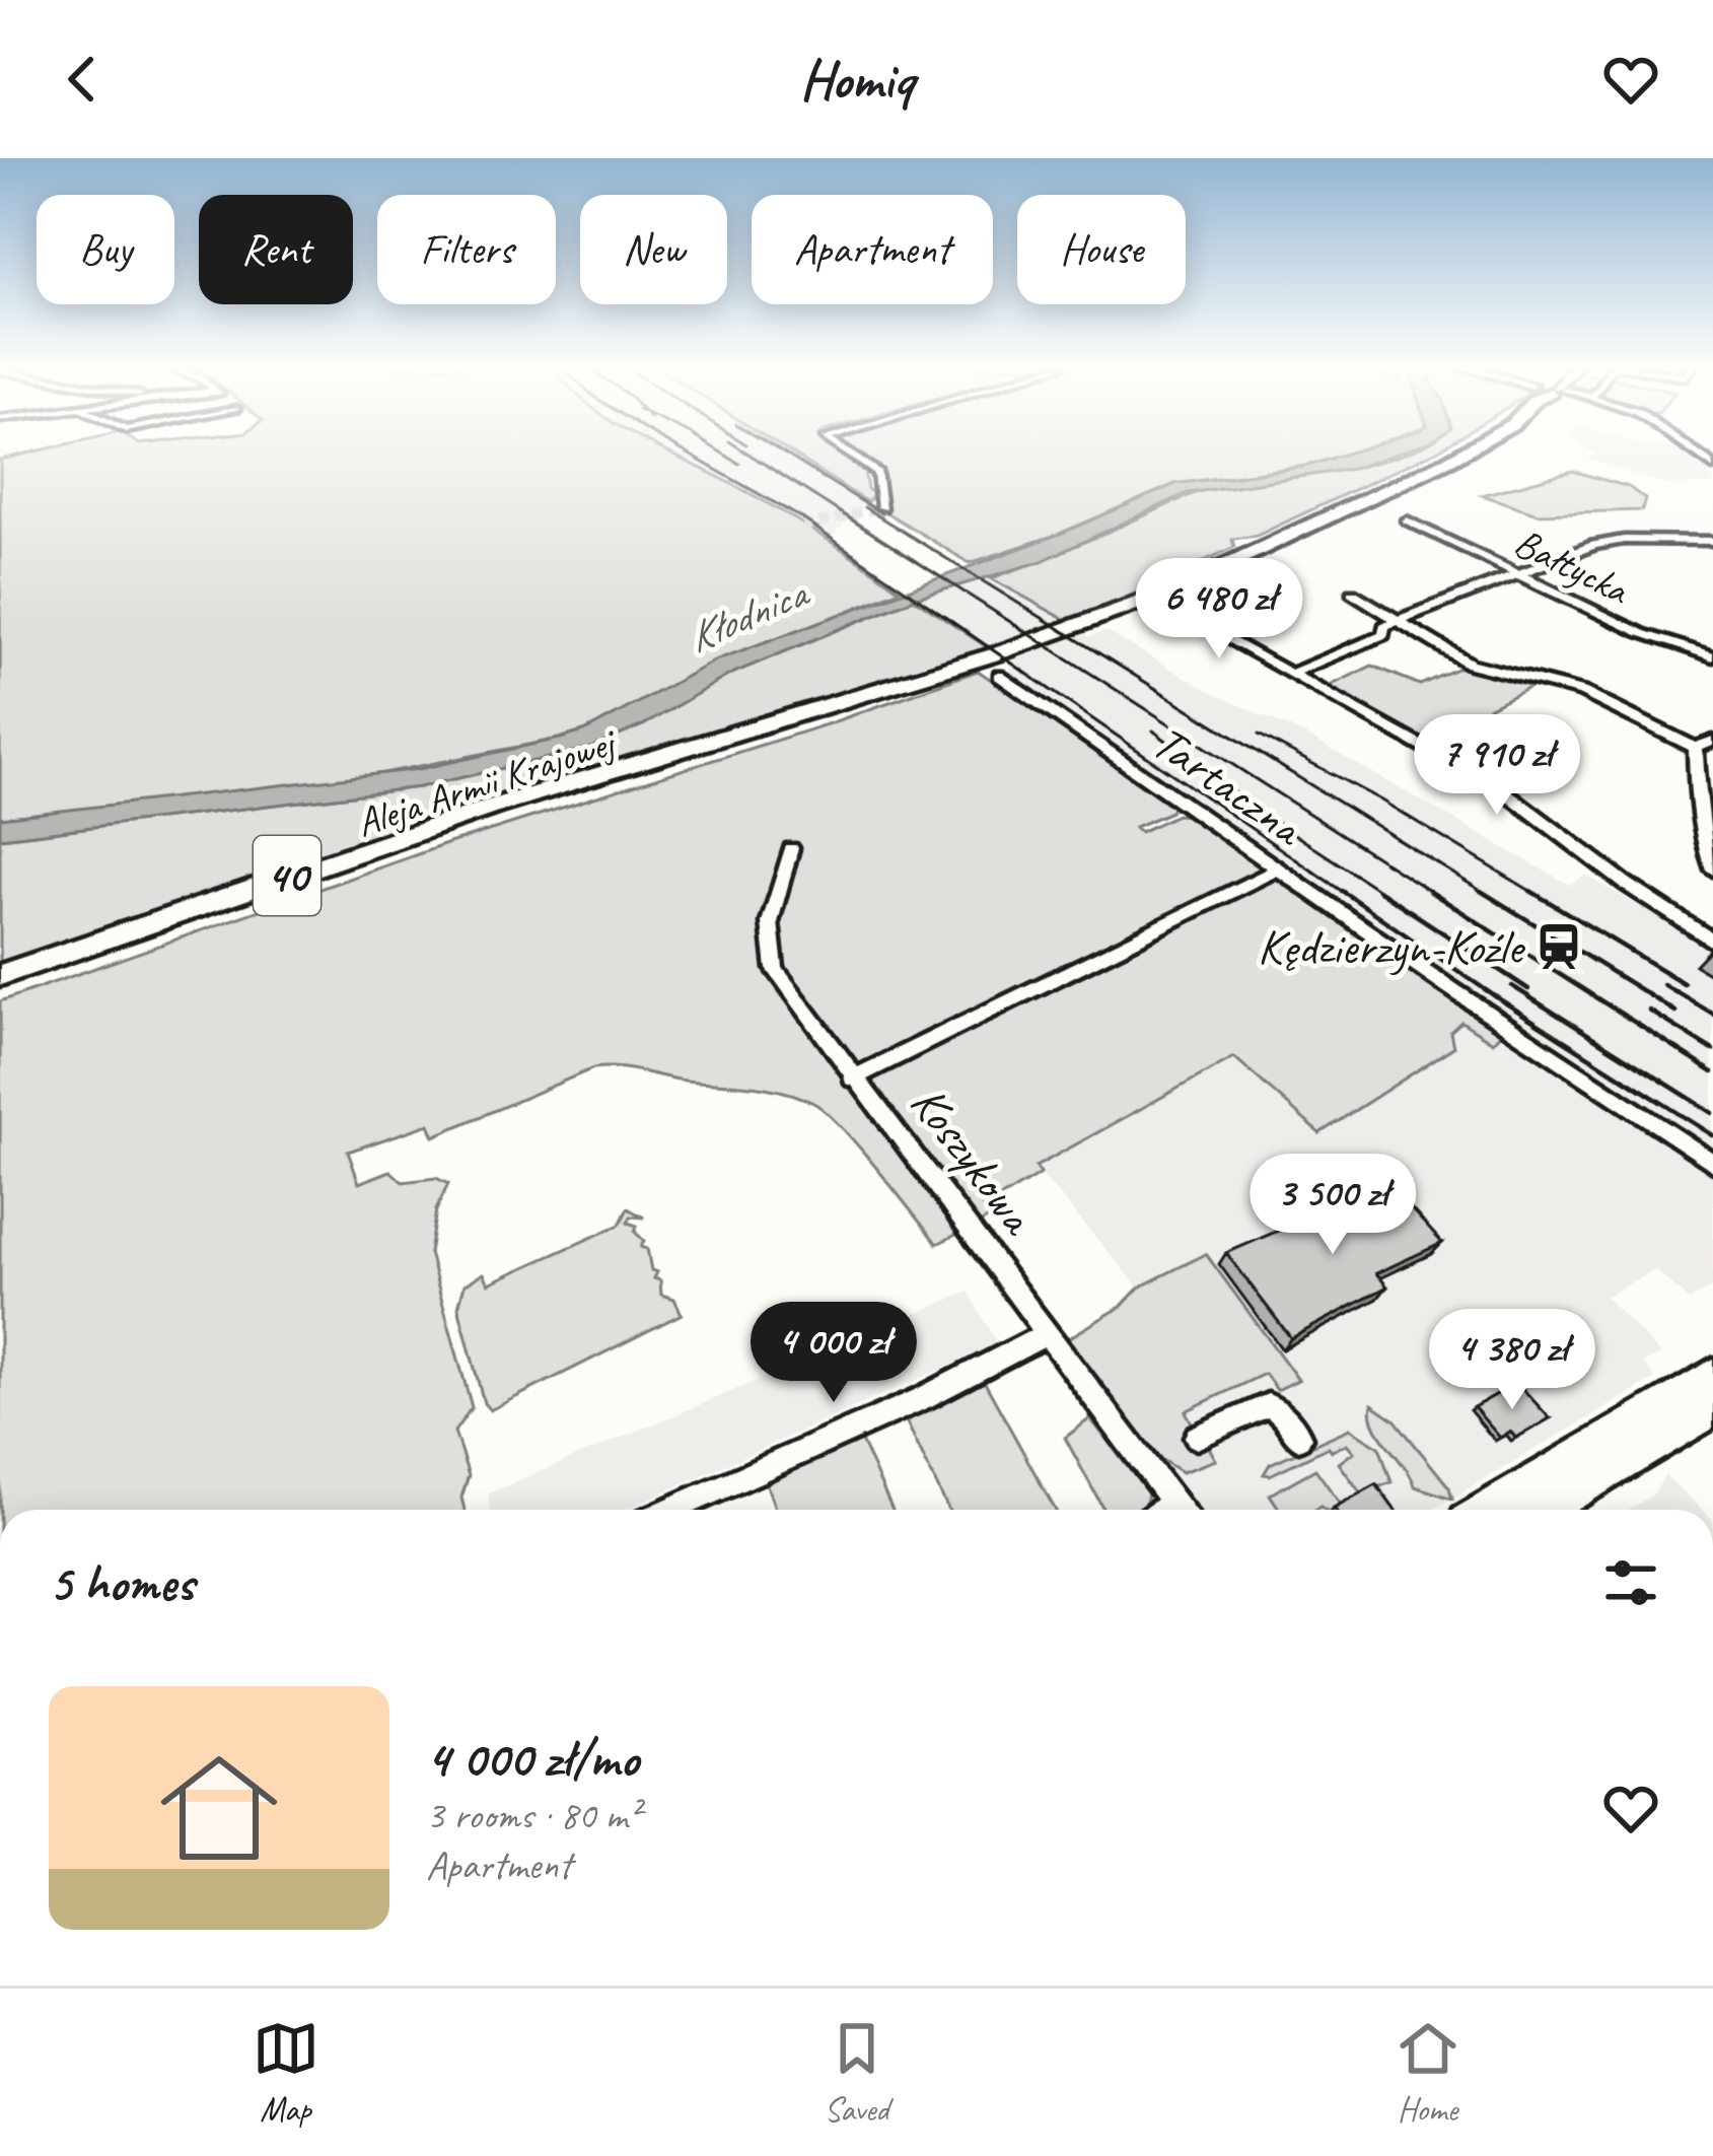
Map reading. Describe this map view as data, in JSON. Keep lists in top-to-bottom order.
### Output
{
  "streets": {
    "main road": ["Aleja Armii Krajowej", "40"],
    "street": ["Bałtycka", "Tartaczna", "Koszykowa"]
  },
  "crossings": [
    ["Aleja Armii Krajowej", "Tartaczna"]
  ],
  "water": ["Kłodnica"],
  "places": {
    "station": ["Kędzierzyn-Koźle"]
  },
  "page": {
    "header": "Homiq",
    "chip": [
      "Buy",
      "Rent",
      "Filters",
      "New",
      "Apartment",
      "House"
    ],
    "price": [
      "6 480 zł",
      "7 910 zł",
      "3 500 zł",
      "4 000 zł",
      "4 380 zł"
    ],
    "heading": "5 homes",
    "list": [
      {
        "name": "4 000 zł/mo",
        "note": "3 rooms · 80 m² · Apartment"
      }
    ],
    "tabs": ["Map", "Saved", "Home"]
  }
}
